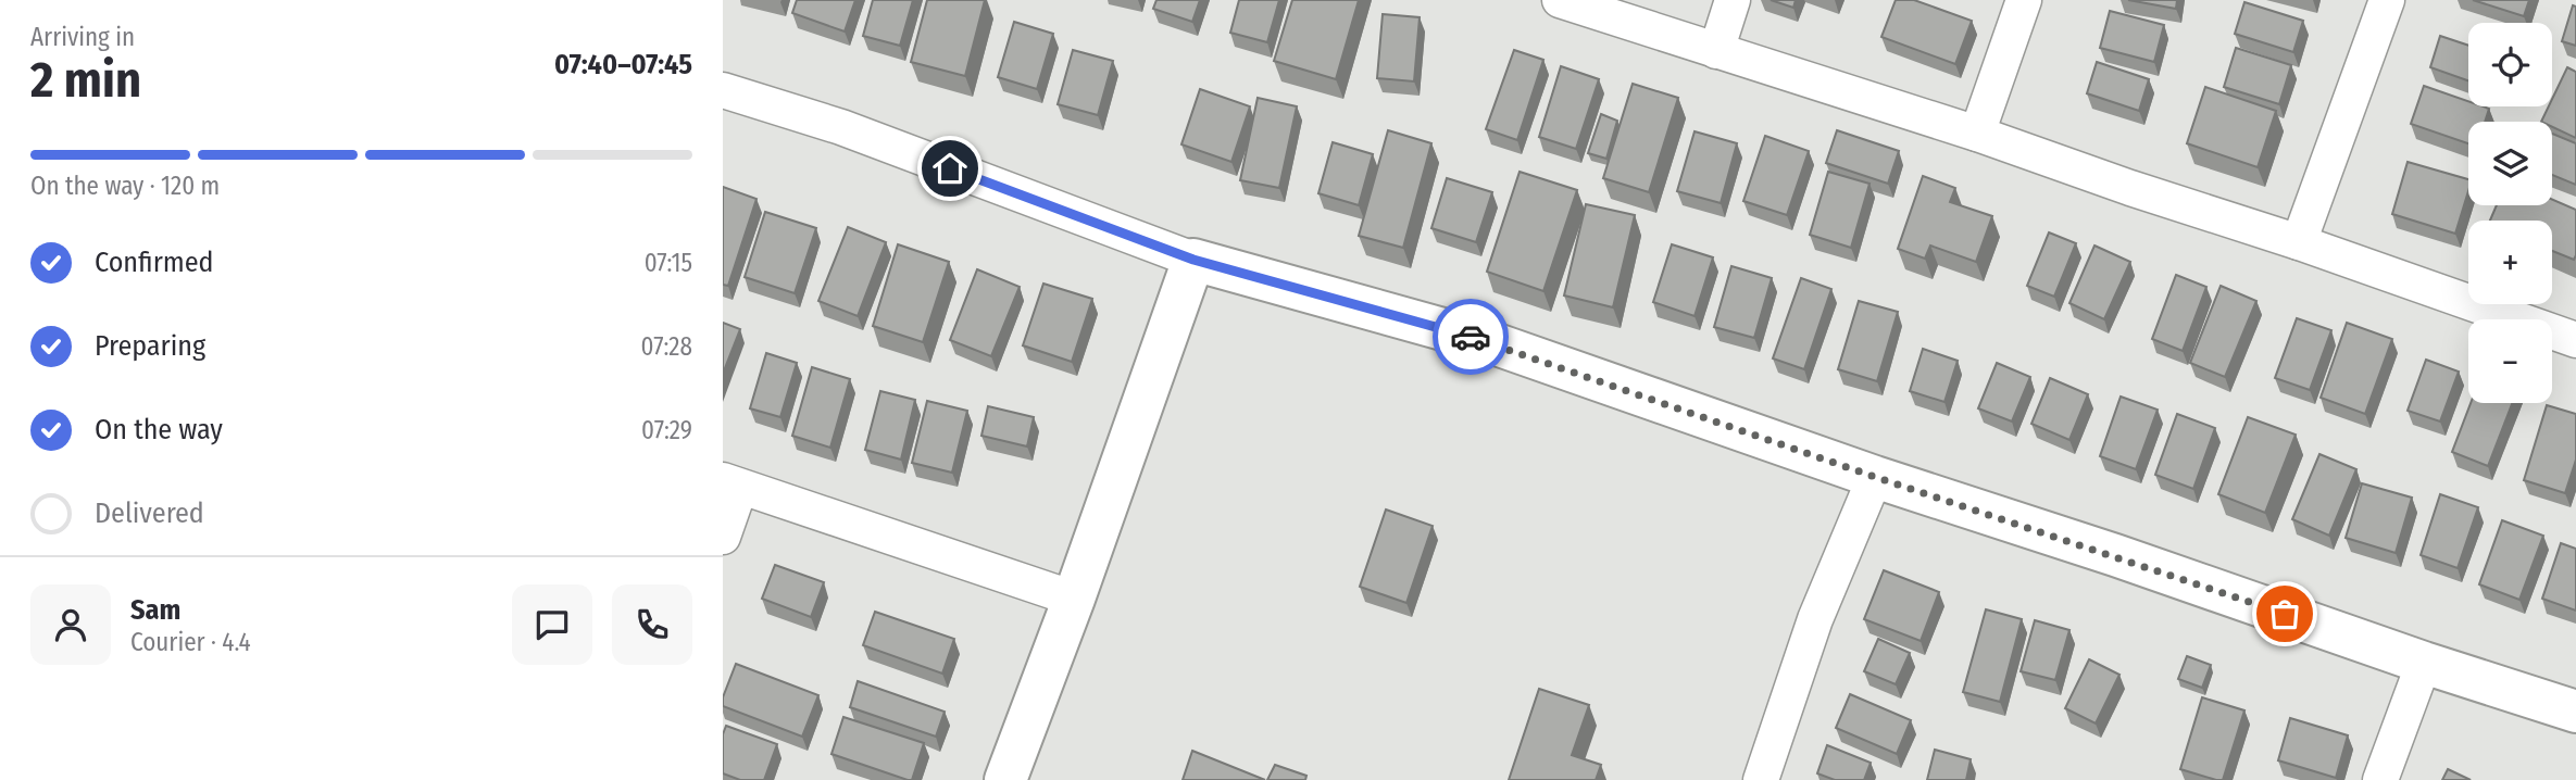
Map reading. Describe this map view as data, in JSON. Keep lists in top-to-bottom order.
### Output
{
  "page": {
    "heading": ["2 min", "Arriving in", "07:40–07:45"],
    "panel": ["Sam", "Courier · 4.4"],
    "map_buttons": ["+", "−"],
    "bar": "On the way · 120 m",
    "list": [
      ["Confirmed", "07:15"],
      ["Preparing", "07:28"],
      ["On the way", "07:29"],
      "Delivered"
    ]
  }
}
